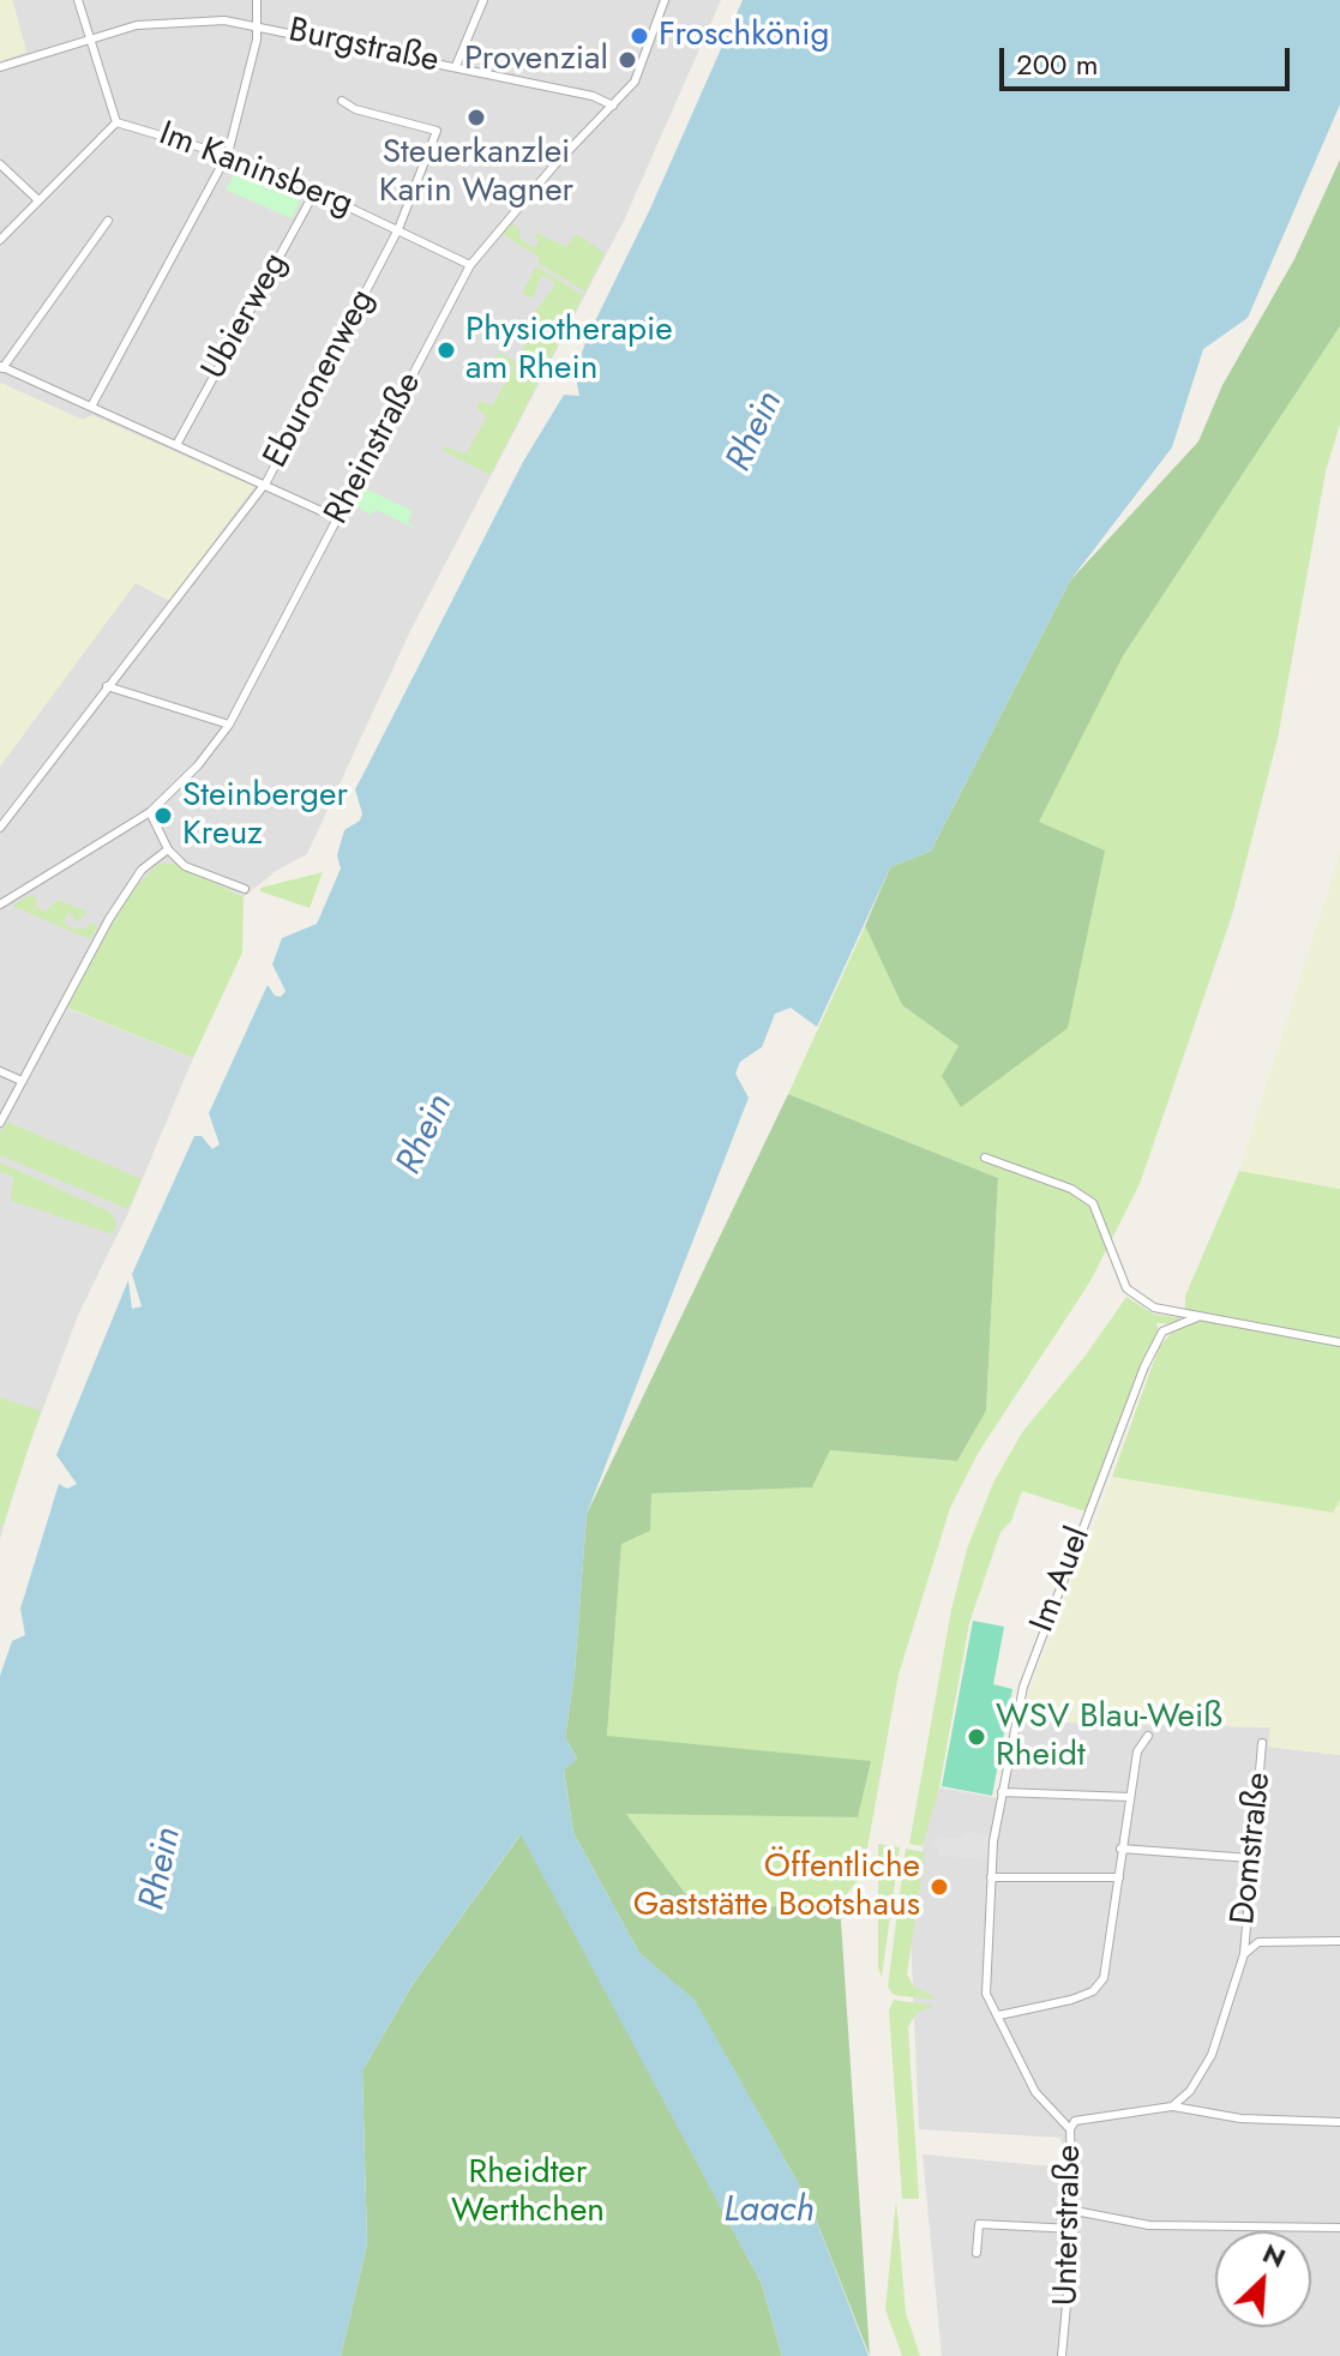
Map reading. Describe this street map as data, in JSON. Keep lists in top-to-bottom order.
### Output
{
  "streets": {
    "street": [
      "Burgstraße",
      "Im Kaninsberg",
      "Ubierweg",
      "Eburonenweg",
      "Rheinstraße",
      "Im Auel",
      "Domstraße",
      "Unterstraße"
    ]
  },
  "crossings": [
    ["Burgstraße", "Im Kaninsberg"],
    ["Burgstraße", "Rheinstraße"],
    ["Im Kaninsberg", "Ubierweg"],
    ["Im Kaninsberg", "Eburonenweg"],
    ["Im Kaninsberg", "Rheinstraße"],
    ["Im Auel", "Unterstraße"]
  ],
  "water": ["Rhein", "Laach"],
  "parks": ["Rheidter Werthchen"],
  "places": [
    "Froschkönig",
    "Provenzial",
    "Steuerkanzlei Karin Wagner",
    "Physiotherapie am Rhein",
    "Steinberger Kreuz",
    "WSV Blau-Weiß Rheidt",
    "Öffentliche Gaststätte Bootshaus"
  ],
  "scale_bar": "200 m",
  "north": "top right"
}
